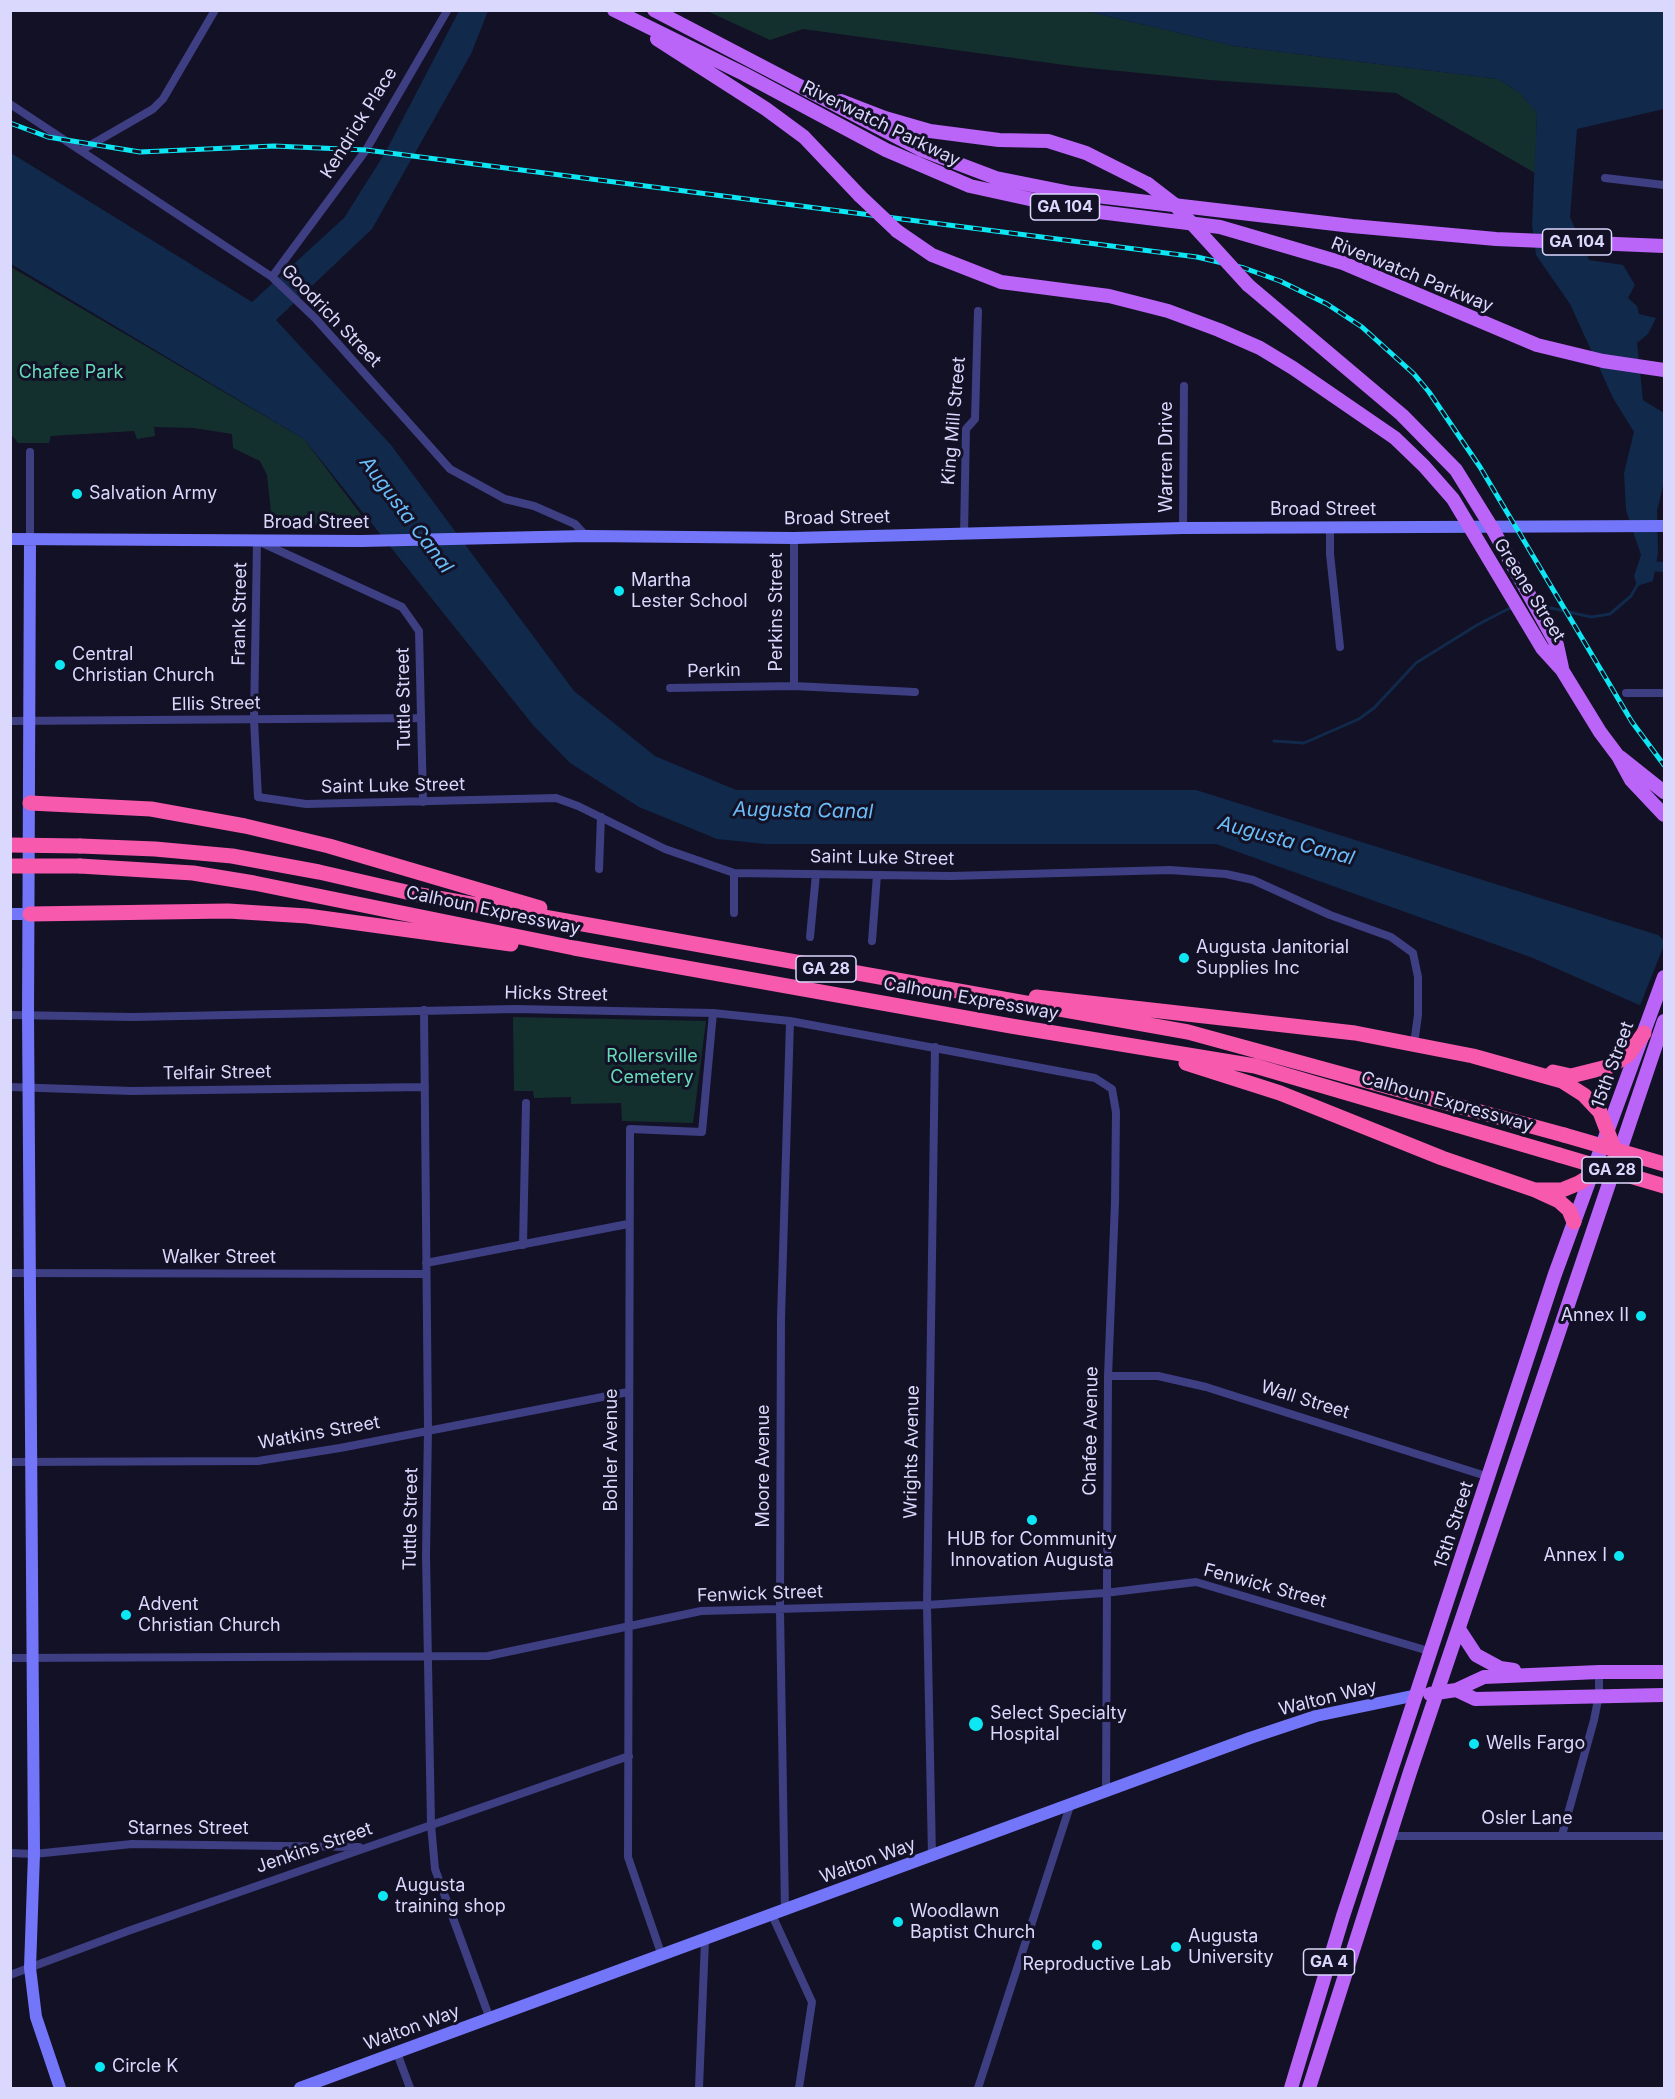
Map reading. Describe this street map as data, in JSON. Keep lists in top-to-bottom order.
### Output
{
  "streets": {
    "highway": ["Calhoun Expressway", "GA 28"],
    "main road": [
      "Riverwatch Parkway",
      "GA 104",
      "Broad Street",
      "Greene Street",
      "15th Street",
      "Walton Way",
      "GA 4"
    ],
    "street": [
      "Kendrick Place",
      "Goodrich Street",
      "King Mill Street",
      "Warren Drive",
      "Perkins Street",
      "Frank Street",
      "Perkin",
      "Tuttle Street",
      "Ellis Street",
      "Saint Luke Street",
      "Hicks Street",
      "Telfair Street",
      "Walker Street",
      "Wall Street",
      "Chafee Avenue",
      "Watkins Street",
      "Bohler Avenue",
      "Wrights Avenue",
      "Moore Avenue",
      "Fenwick Street",
      "Osler Lane",
      "Starnes Street",
      "Jenkins Street"
    ]
  },
  "crossings": [
    ["Kendrick Place", "Goodrich Street"],
    ["Riverwatch Parkway", "Greene Street"],
    ["Goodrich Street", "Broad Street"],
    ["King Mill Street", "Broad Street"],
    ["Warren Drive", "Broad Street"],
    ["Broad Street", "Greene Street"],
    ["Broad Street", "Perkins Street"],
    ["Broad Street", "Frank Street"],
    ["Broad Street", "Tuttle Street"],
    ["Perkins Street", "Perkin"],
    ["Frank Street", "Tuttle Street"],
    ["Frank Street", "Ellis Street"],
    ["Frank Street", "Saint Luke Street"],
    ["Tuttle Street", "Ellis Street"],
    ["Tuttle Street", "Saint Luke Street"],
    ["Tuttle Street", "Hicks Street"],
    ["Tuttle Street", "Telfair Street"],
    ["Tuttle Street", "Walker Street"],
    ["Tuttle Street", "Watkins Street"],
    ["Tuttle Street", "Fenwick Street"],
    ["Tuttle Street", "Walton Way"],
    ["Tuttle Street", "Jenkins Street"],
    ["Hicks Street", "Chafee Avenue"],
    ["Hicks Street", "Bohler Avenue"],
    ["Hicks Street", "Wrights Avenue"],
    ["Hicks Street", "Moore Avenue"],
    ["15th Street", "Wall Street"],
    ["15th Street", "Fenwick Street"],
    ["15th Street", "Walton Way"],
    ["15th Street", "Osler Lane"],
    ["Wall Street", "Chafee Avenue"],
    ["Chafee Avenue", "Fenwick Street"],
    ["Chafee Avenue", "Walton Way"],
    ["Watkins Street", "Bohler Avenue"],
    ["Bohler Avenue", "Fenwick Street"],
    ["Bohler Avenue", "Walton Way"],
    ["Bohler Avenue", "Jenkins Street"],
    ["Wrights Avenue", "Fenwick Street"],
    ["Wrights Avenue", "Walton Way"],
    ["Moore Avenue", "Fenwick Street"],
    ["Moore Avenue", "Walton Way"],
    ["Starnes Street", "Jenkins Street"]
  ],
  "water": ["Augusta Canal"],
  "parks": ["Chafee Park", "Rollersville Cemetery"],
  "places": [
    "Salvation Army",
    "Martha Lester School",
    "Central Christian Church",
    "Augusta Janitorial Supplies Inc",
    "Annex II",
    "HUB for Community Innovation Augusta",
    "Annex I",
    "Advent Christian Church",
    "Select Specialty Hospital",
    "Wells Fargo",
    "Augusta training shop",
    "Woodlawn Baptist Church",
    "Reproductive Lab",
    "Augusta University",
    "Circle K"
  ]
}
